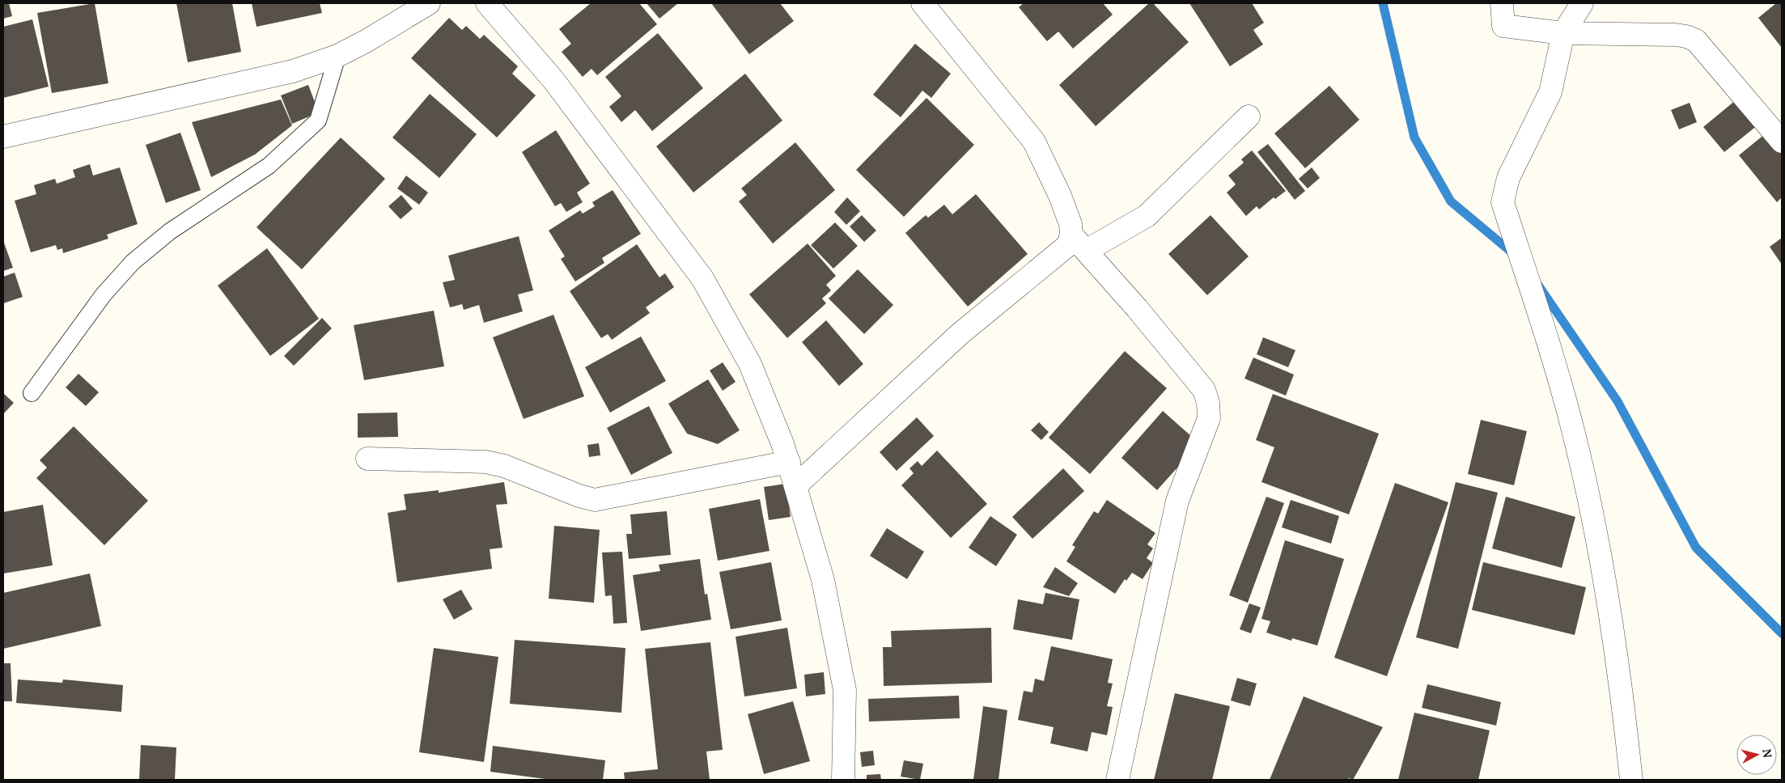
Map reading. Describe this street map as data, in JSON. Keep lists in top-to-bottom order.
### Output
{
  "north": "right"
}
